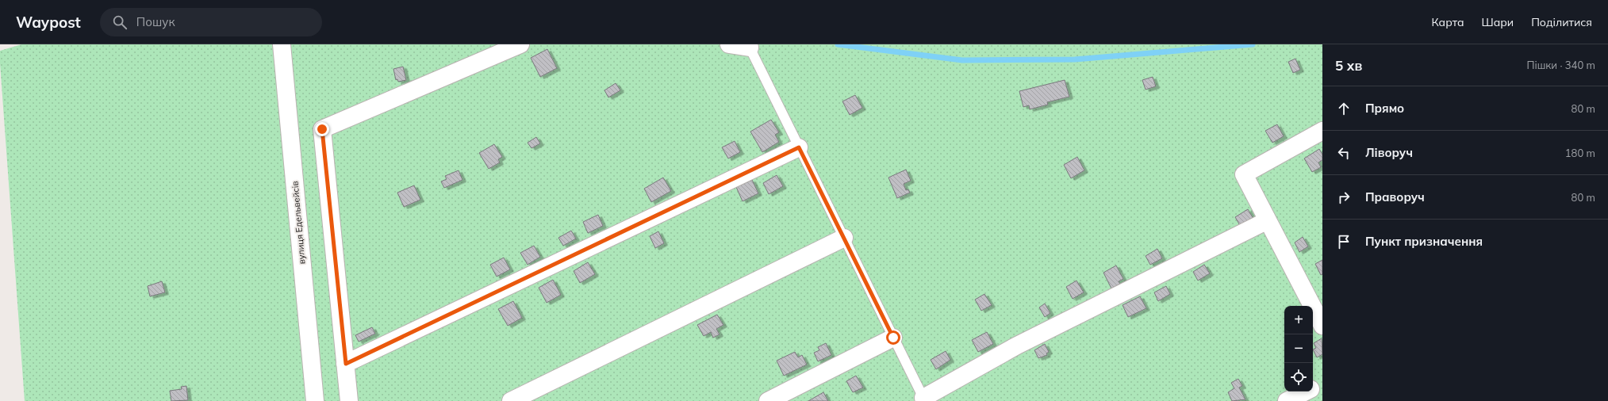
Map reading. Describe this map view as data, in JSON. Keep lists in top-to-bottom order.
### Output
{
  "streets": {
    "street": ["вулиця Едельвейсів"]
  },
  "page": {
    "header": "Waypost",
    "search": "Пошук",
    "nav": ["Карта", "Шари", "Поділитися"],
    "heading": ["5 хв", "Пішки · 340 m"],
    "list": [
      ["Прямо", "80 m"],
      ["Ліворуч", "180 m"],
      ["Праворуч", "80 m"],
      "Пункт призначення"
    ],
    "map_buttons": ["+", "−"]
  }
}
